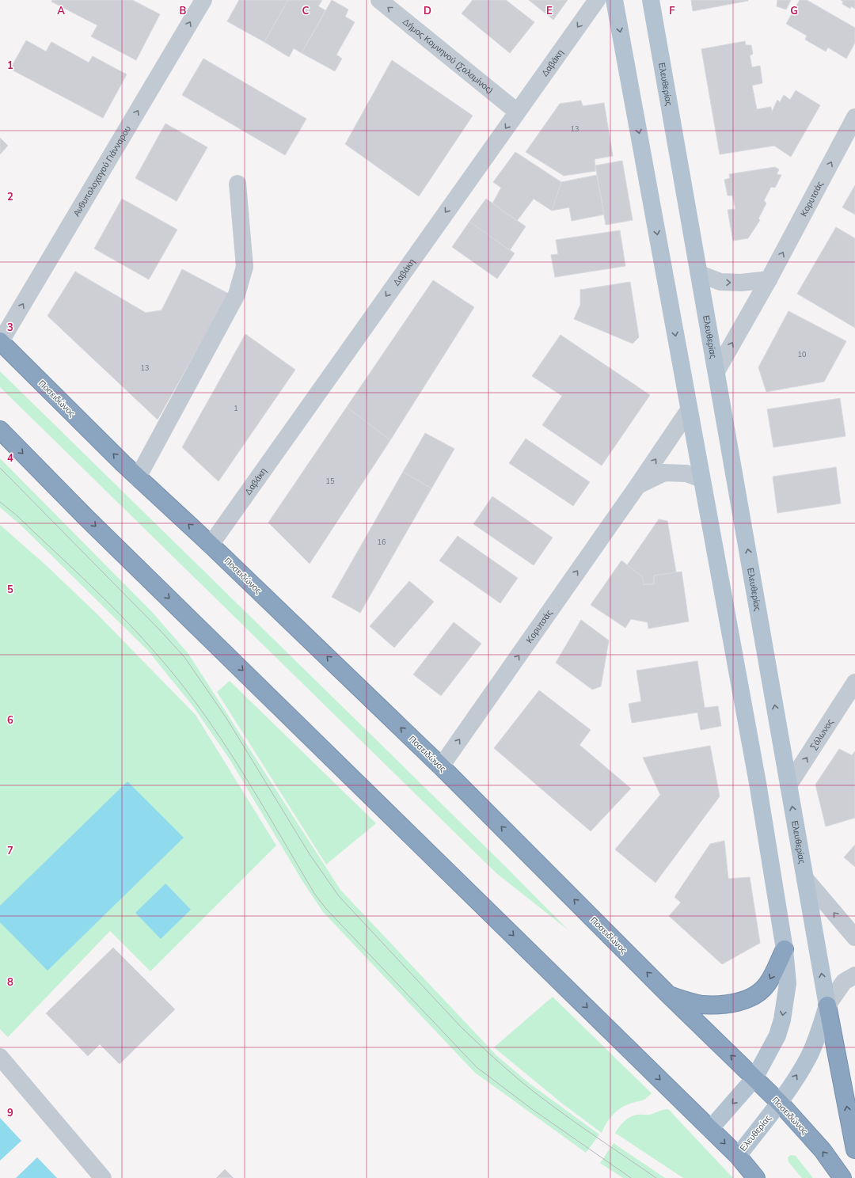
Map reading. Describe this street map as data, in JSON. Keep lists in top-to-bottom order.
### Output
{
  "streets": {
    "highway": ["Ποσειδώνος"],
    "main road": ["Ελευθερίας"],
    "street": [
      "Δήμος Κομνηνού (Σαλαμίνος)",
      "Δαβάκη",
      "Ανθυπολοχαγού Γιάνναρου",
      "Κορυτσάς",
      "Σόλωνος"
    ]
  },
  "crossings": [
    ["Δήμος Κομνηνού (Σαλαμίνος)", "Δαβάκη"],
    ["Δαβάκη", "Ποσειδώνος"],
    ["Ελευθερίας", "Κορυτσάς"],
    ["Ελευθερίας", "Ποσειδώνος"],
    ["Ελευθερίας", "Σόλωνος"],
    ["Ανθυπολοχαγού Γιάνναρου", "Ποσειδώνος"],
    ["Κορυτσάς", "Ποσειδώνος"]
  ],
  "one_way": [
    "Δήμος Κομνηνού (Σαλαμίνος)",
    "Ανθυπολοχαγού Γιάνναρου",
    "Κορυτσάς",
    "Σόλωνος"
  ],
  "house_numbers": [
    "13",
    "10",
    "13",
    "1",
    "15",
    "16"
  ],
  "grid": {
    "columns": [
      "A",
      "B",
      "C",
      "D",
      "E",
      "F",
      "G"
    ],
    "rows": [
      "1",
      "2",
      "3",
      "4",
      "5",
      "6",
      "7",
      "8",
      "9"
    ]
  }
}
